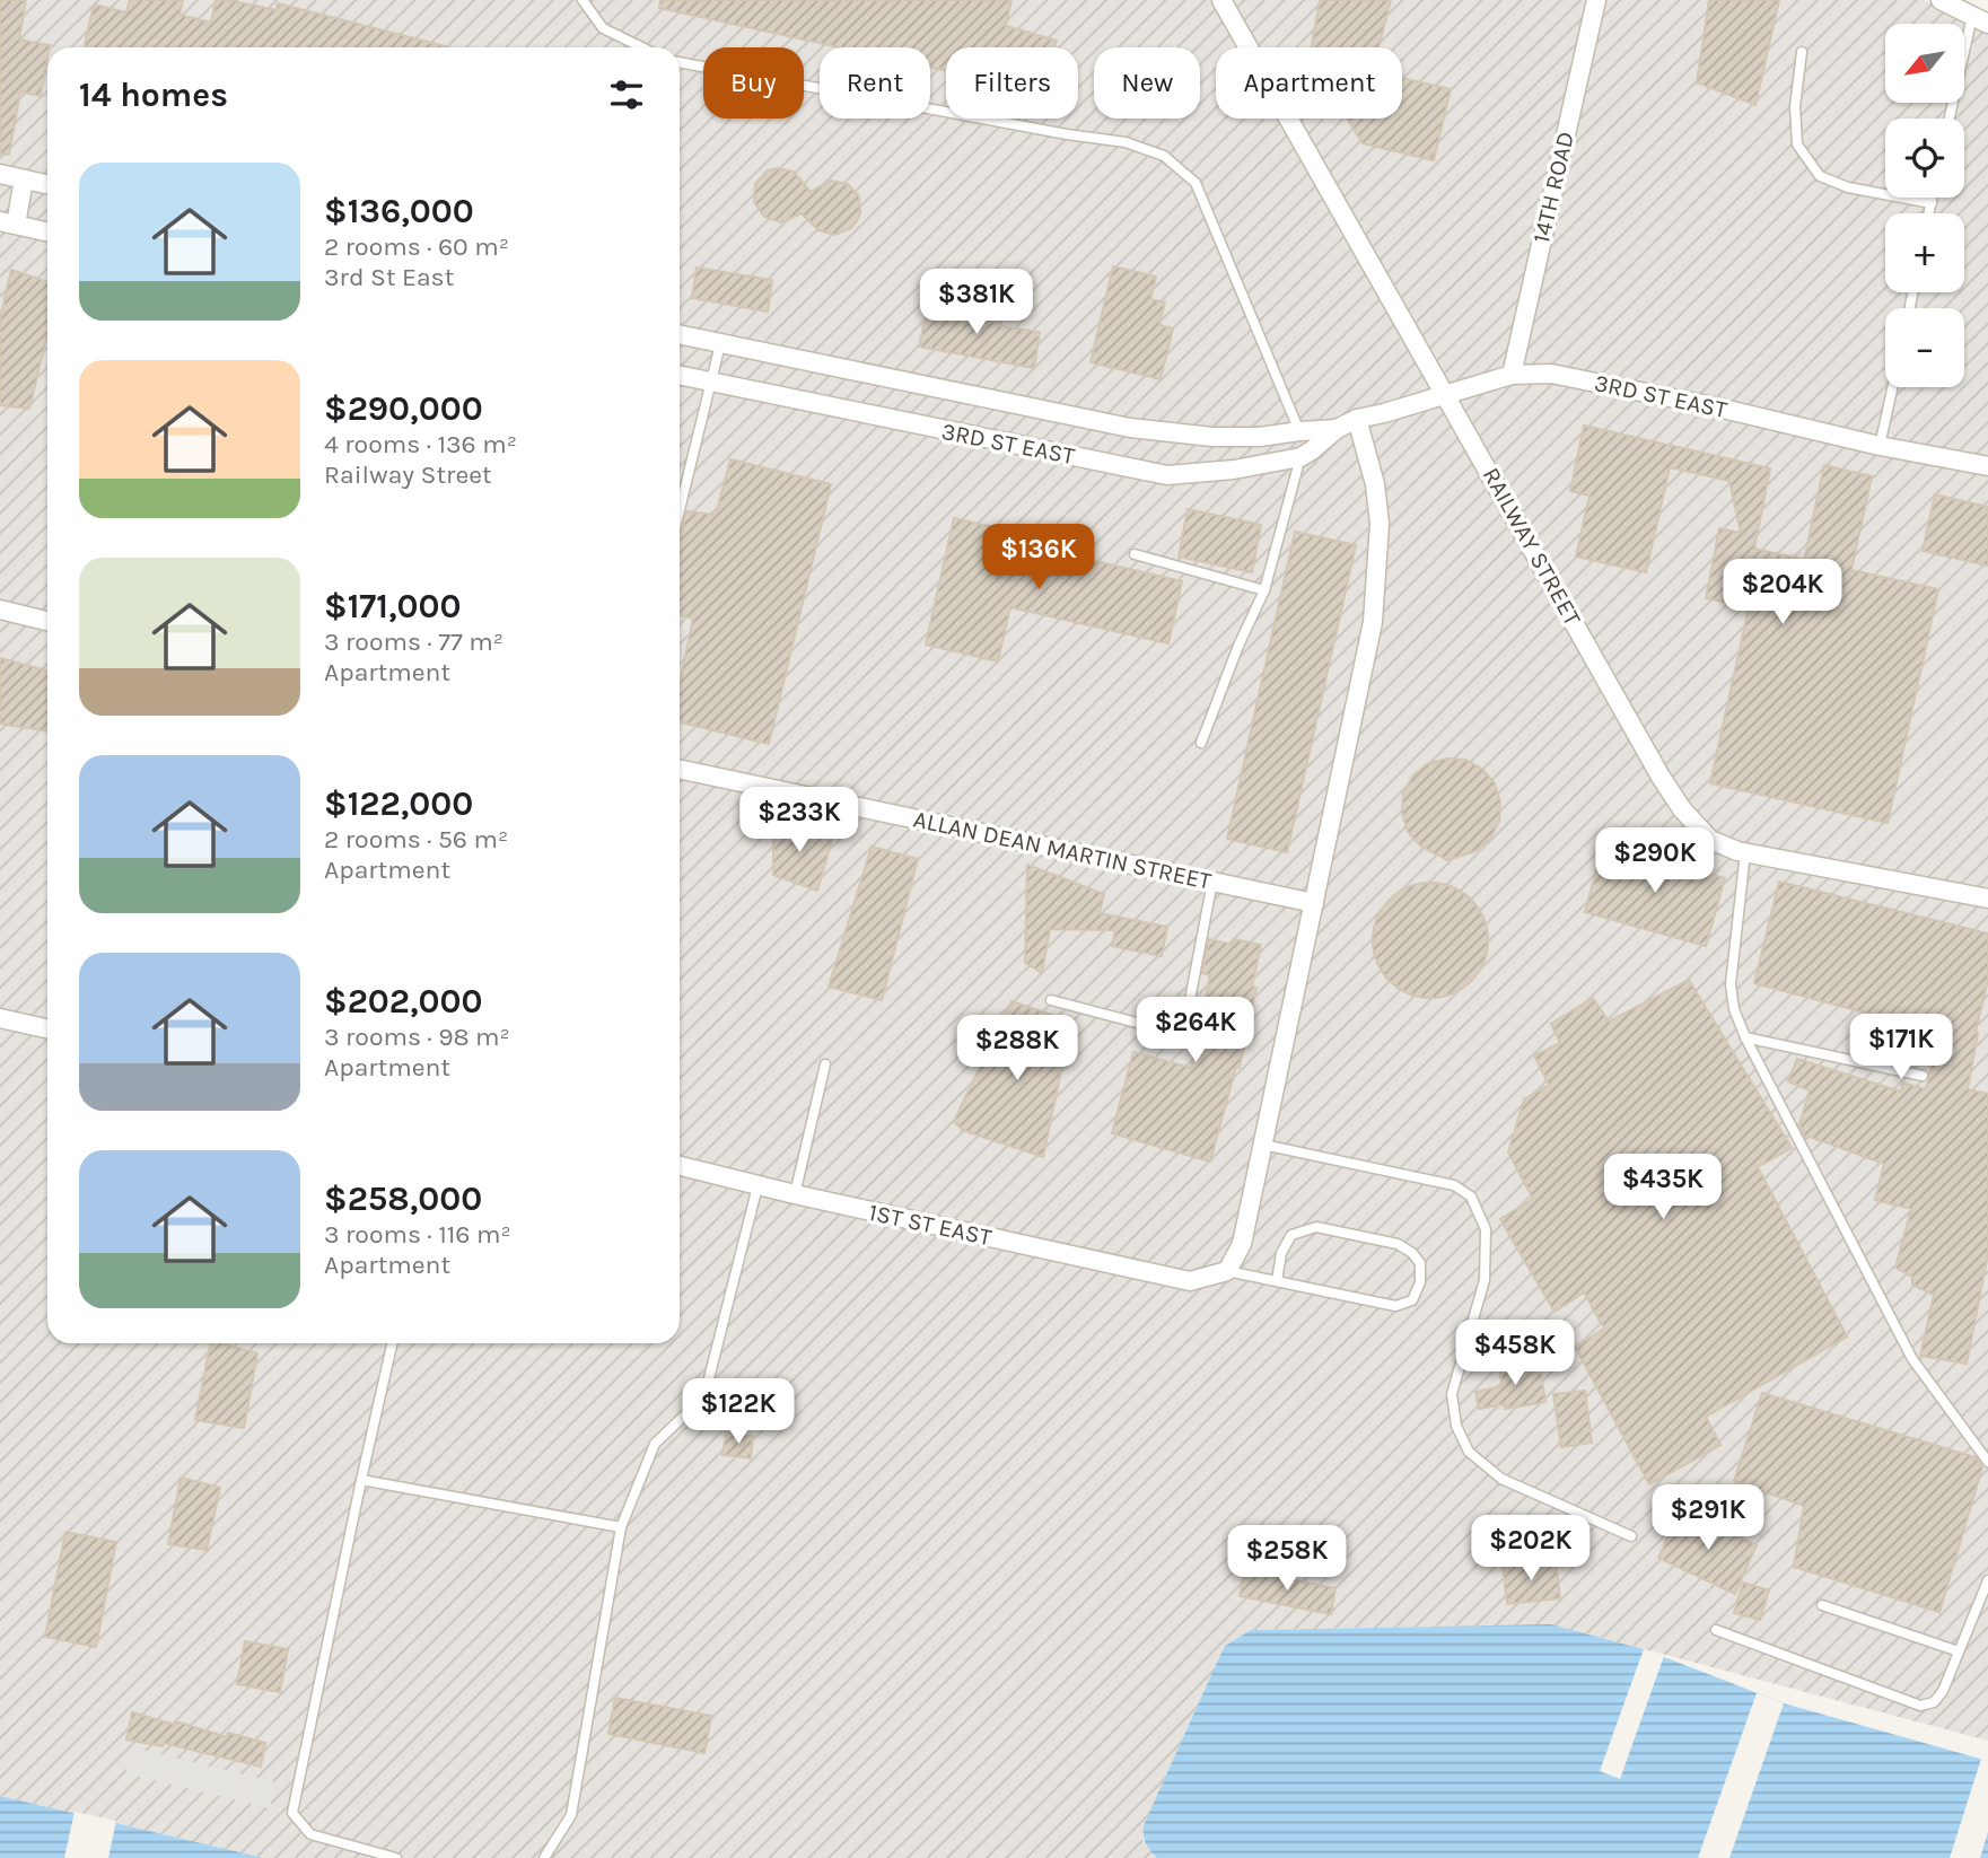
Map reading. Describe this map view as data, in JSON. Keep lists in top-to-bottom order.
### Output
{
  "streets": {
    "street": [
      "14TH ROAD",
      "3RD ST EAST",
      "RAILWAY STREET",
      "ALLAN DEAN MARTIN STREET",
      "1ST ST EAST"
    ]
  },
  "crossings": [
    ["14TH ROAD", "3RD ST EAST"],
    ["3RD ST EAST", "RAILWAY STREET"]
  ],
  "north": "bottom left",
  "page": {
    "map_buttons": ["+", "−"],
    "chip": [
      "Buy",
      "Rent",
      "Filters",
      "New",
      "Apartment"
    ],
    "heading": "14 homes",
    "list": [
      {
        "name": "$136,000",
        "note": "2 rooms · 60 m² · 3rd St East"
      },
      {
        "name": "$290,000",
        "note": "4 rooms · 136 m² · Railway Street"
      },
      {
        "name": "$171,000",
        "note": "3 rooms · 77 m² · Apartment"
      },
      {
        "name": "$122,000",
        "note": "2 rooms · 56 m² · Apartment"
      },
      {
        "name": "$202,000",
        "note": "3 rooms · 98 m² · Apartment"
      },
      {
        "name": "$258,000",
        "note": "3 rooms · 116 m² · Apartment"
      }
    ],
    "price": [
      "$381K",
      "$136K",
      "$204K",
      "$233K",
      "$290K",
      "$264K",
      "$171K",
      "$288K",
      "$435K",
      "$458K",
      "$122K",
      "$291K",
      "$202K",
      "$258K"
    ]
  }
}
